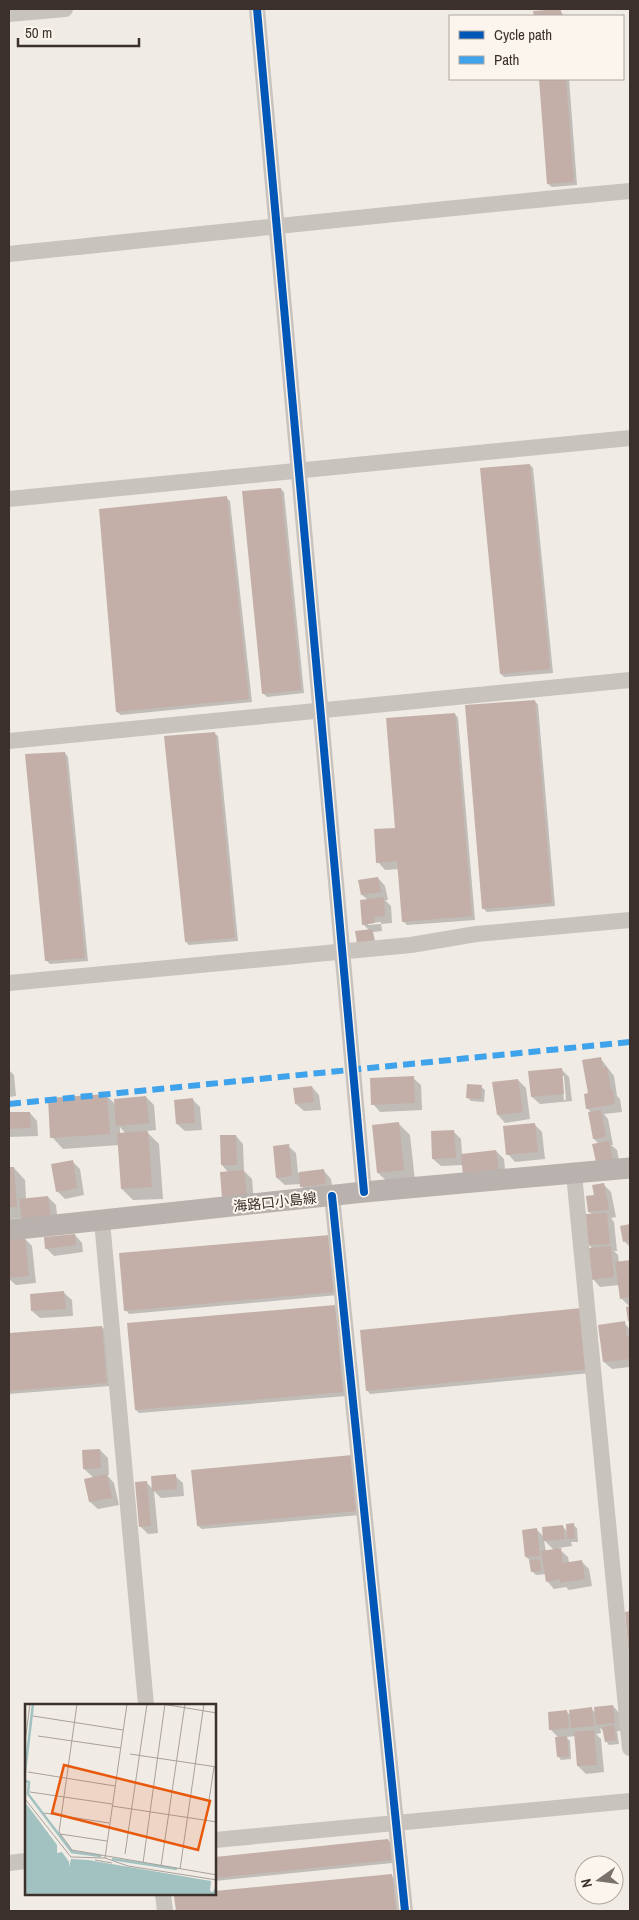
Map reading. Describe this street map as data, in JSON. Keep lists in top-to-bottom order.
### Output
{
  "streets": {
    "main road": ["海路口小島線"]
  },
  "legend": ["Cycle path", "Path"],
  "scale_bar": "50 m",
  "north": "left"
}
